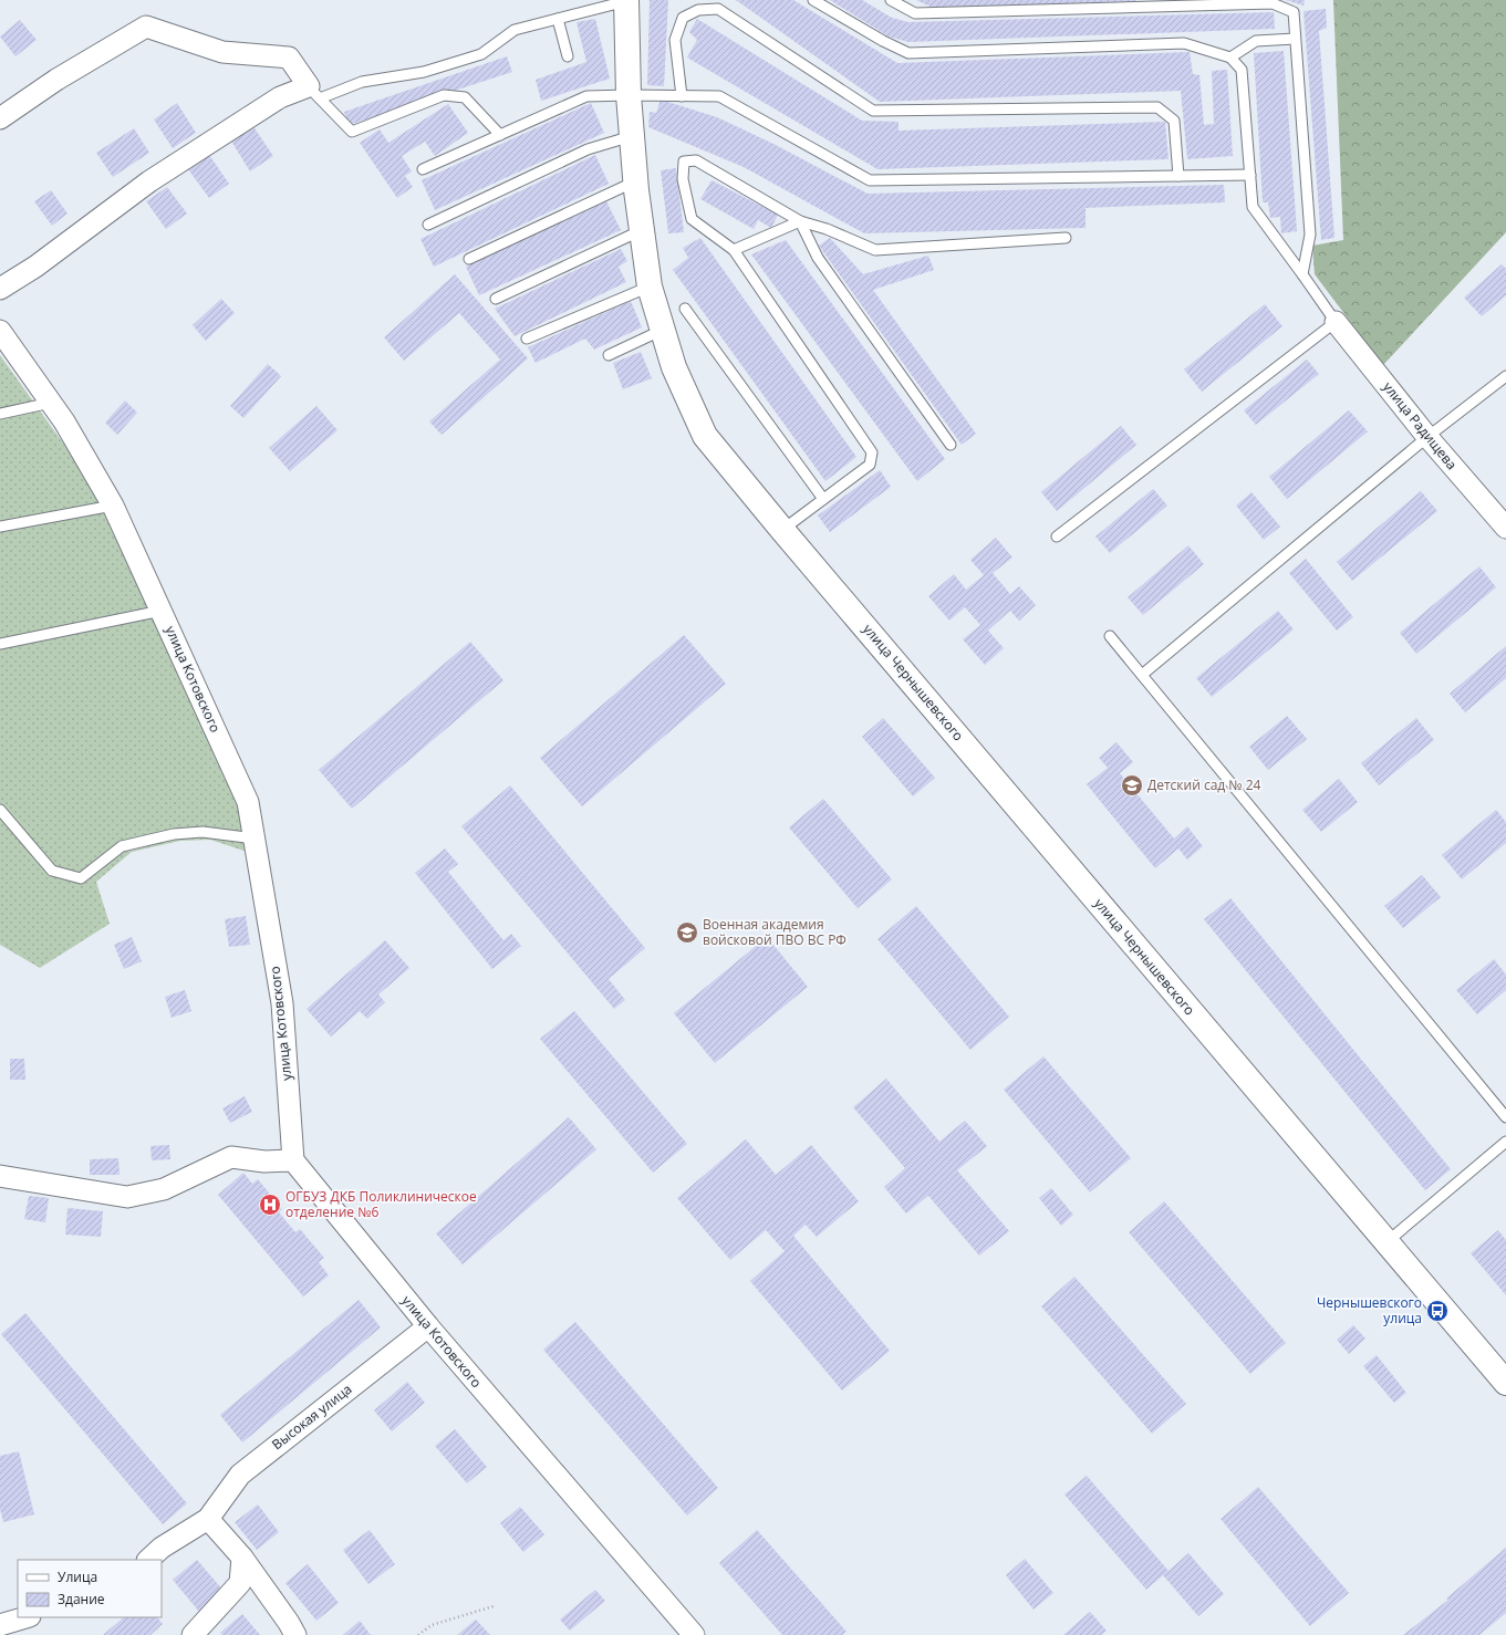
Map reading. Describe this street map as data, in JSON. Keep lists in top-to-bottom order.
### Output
{
  "streets": {
    "street": [
      "улица Радищева",
      "улица Котовского",
      "улица Чернышевского",
      "Высокая улица"
    ]
  },
  "crossings": [
    ["улица Котовского", "Высокая улица"]
  ],
  "places": {
    "school or university": ["Детский сад № 24", "Военная академия войсковой ПВО ВС РФ"],
    "hospital": ["ОГБУЗ ДКБ Поликлиническое отделение №6"],
    "bus stop": ["Чернышевского улица"]
  },
  "legend": ["Улица", "Здание"]
}
